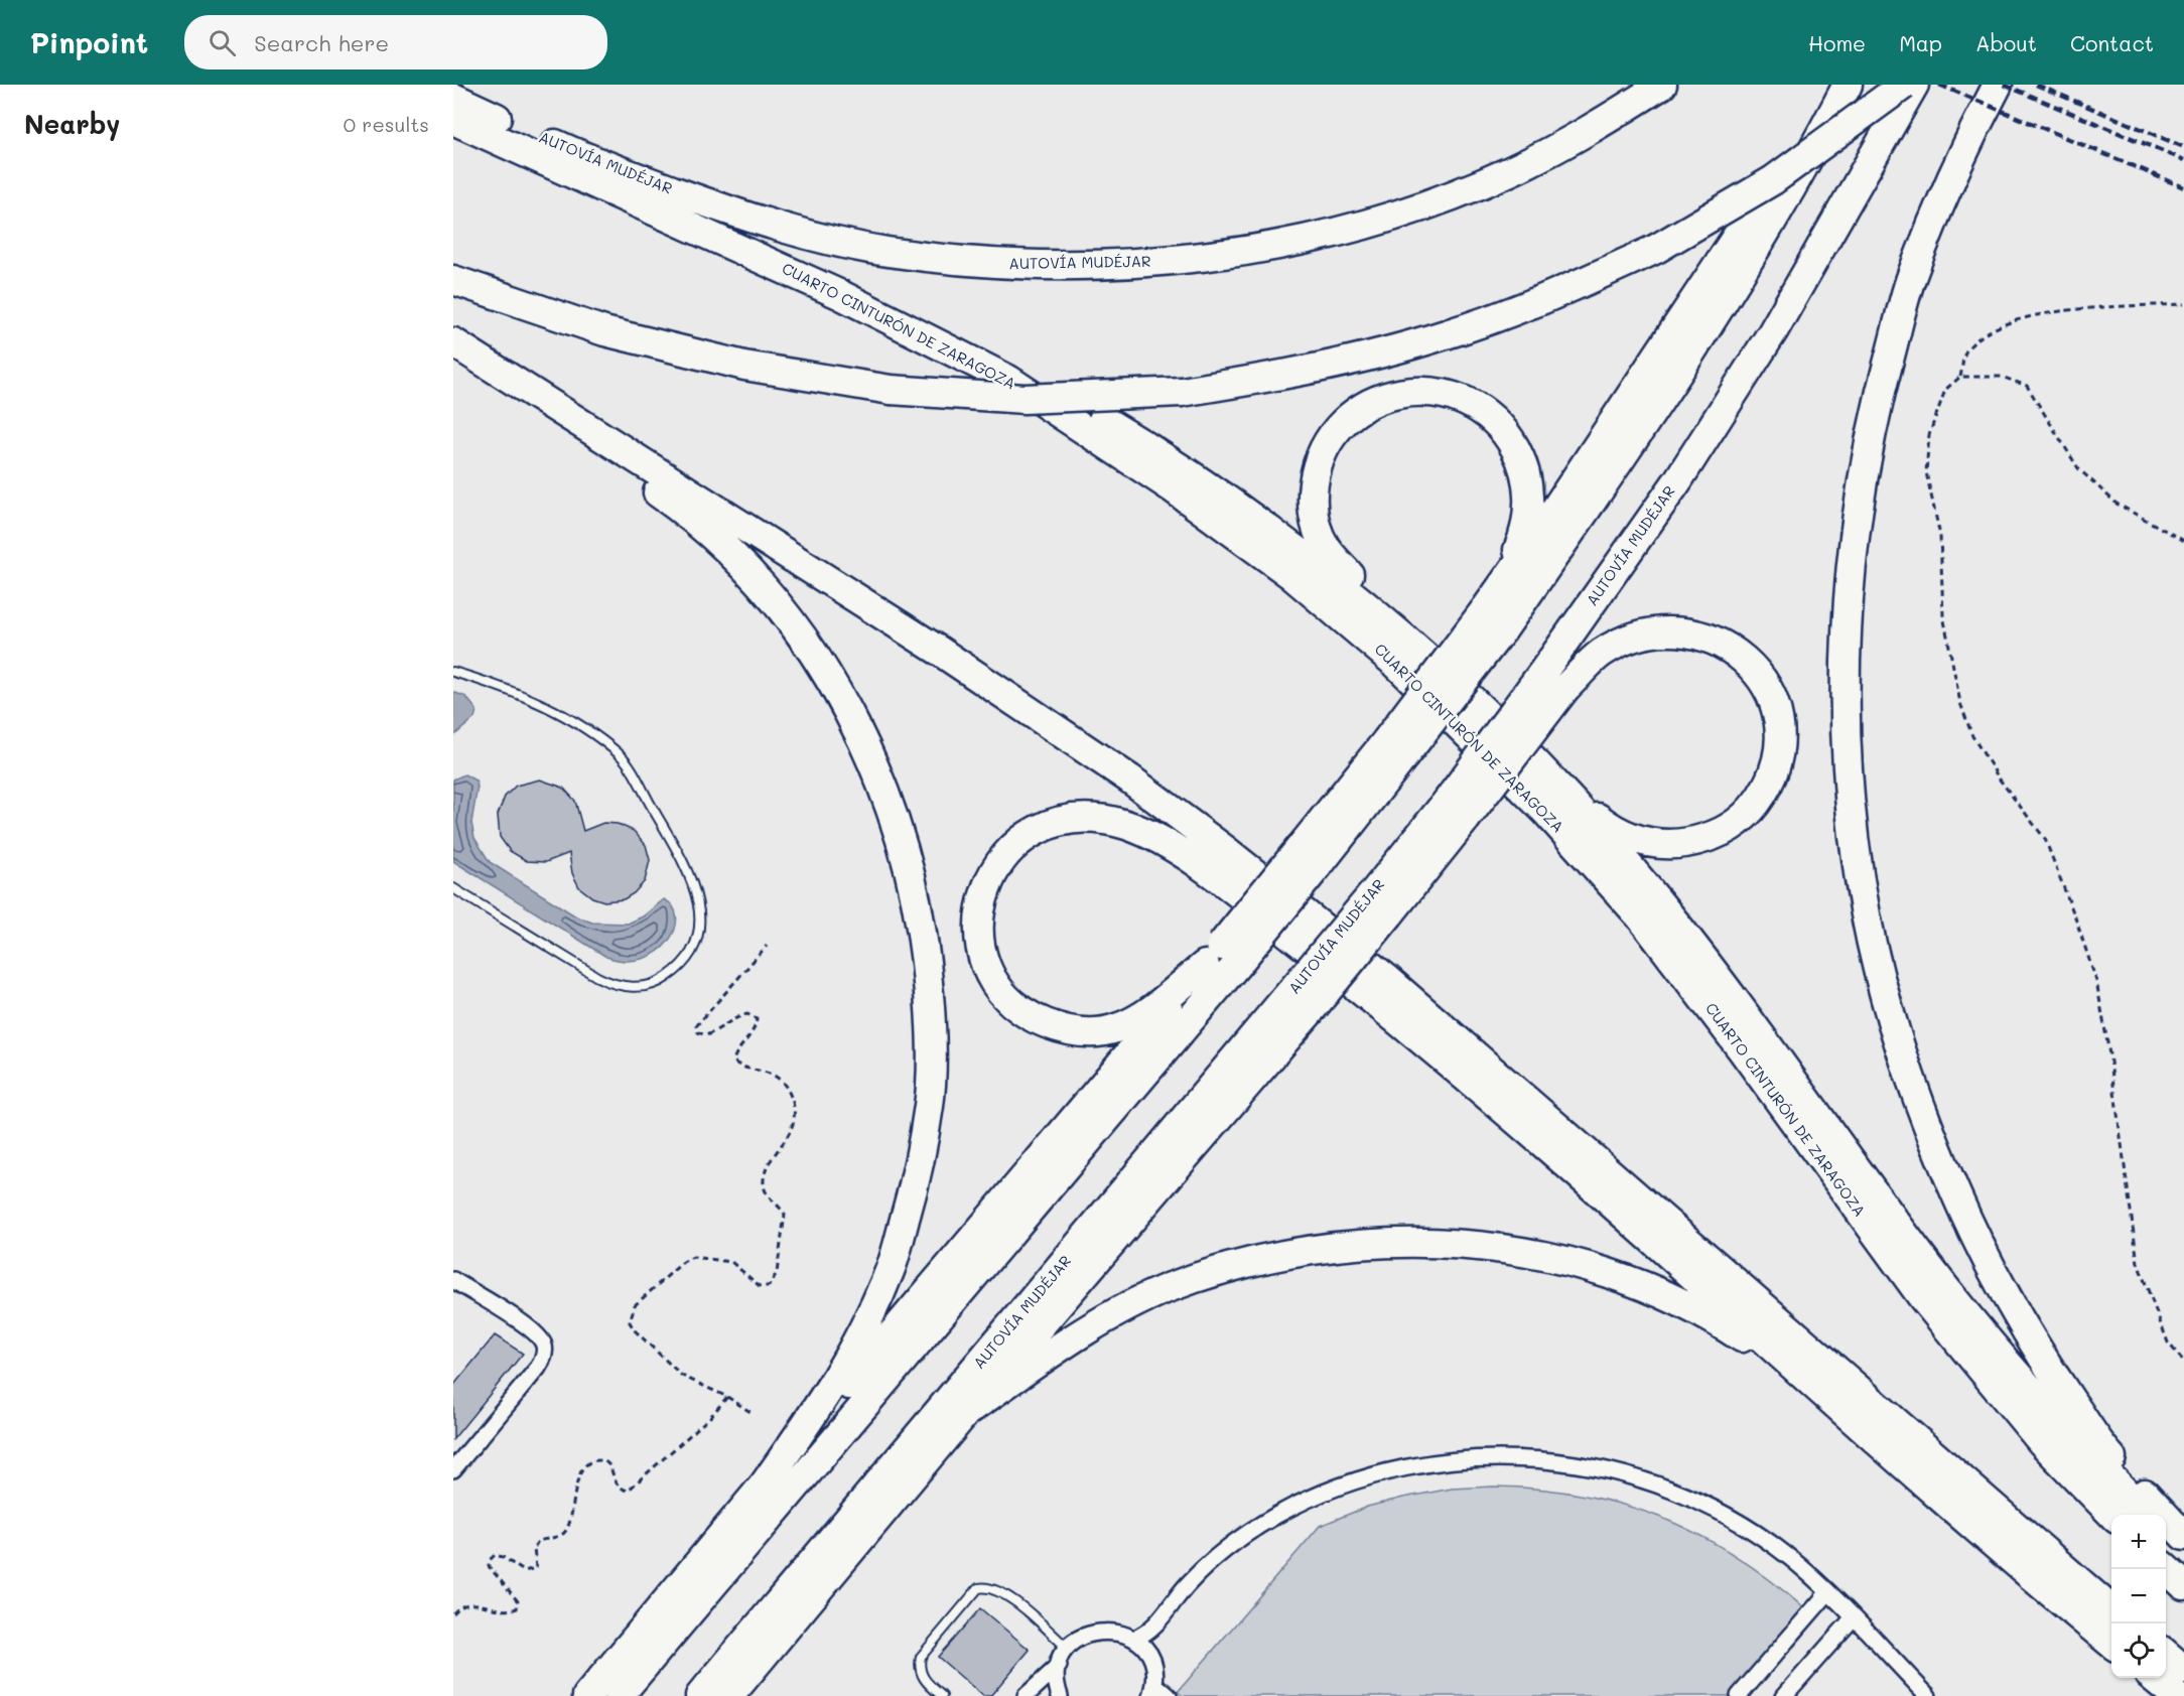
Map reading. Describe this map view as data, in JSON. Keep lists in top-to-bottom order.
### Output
{
  "streets": {
    "highway": ["AUTOVÍA MUDÉJAR", "CUARTO CINTURÓN DE ZARAGOZA"]
  },
  "page": {
    "header": "Pinpoint",
    "search": "Search here",
    "nav": [
      "Home",
      "Map",
      "About",
      "Contact"
    ],
    "heading": ["Nearby", "0 results"],
    "map_buttons": ["+", "−"]
  }
}
